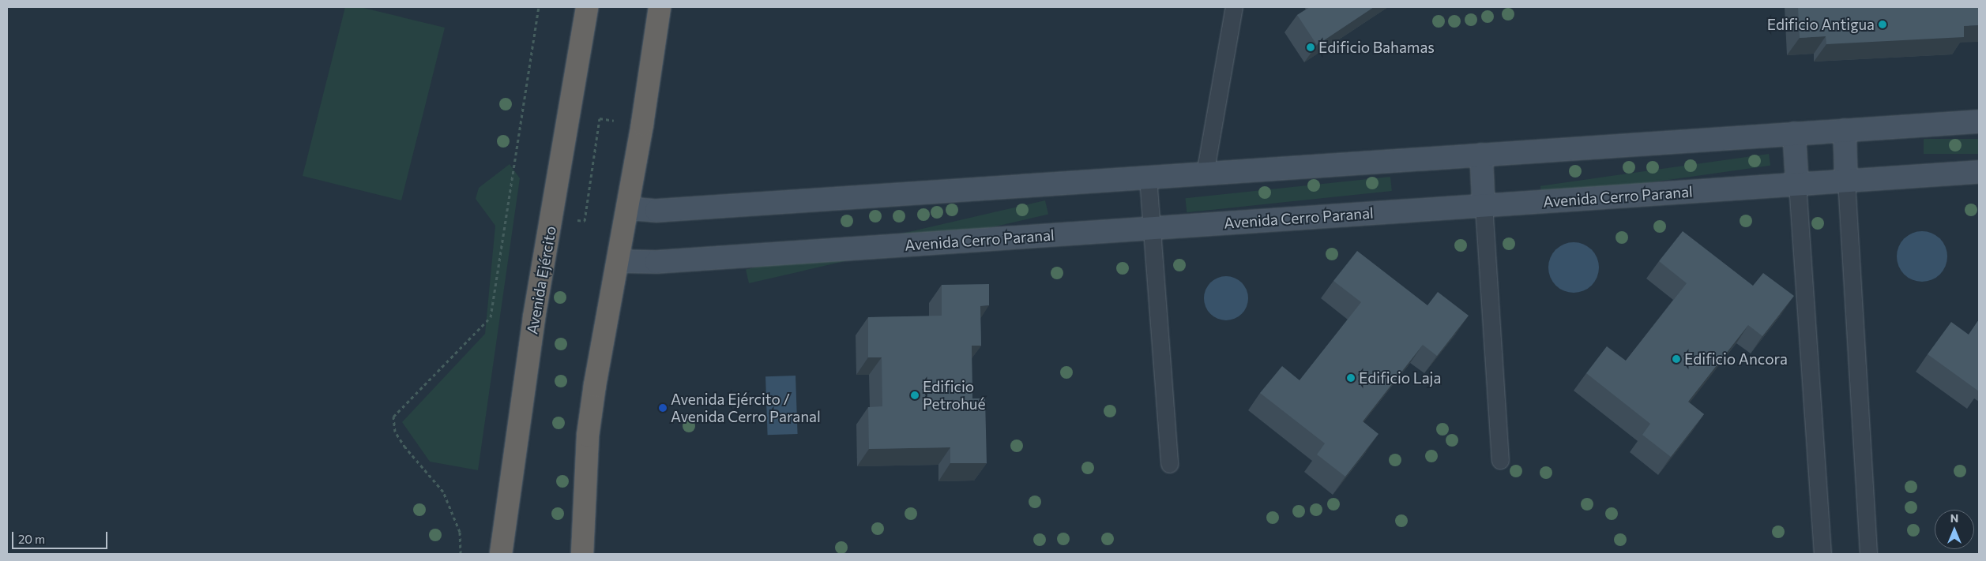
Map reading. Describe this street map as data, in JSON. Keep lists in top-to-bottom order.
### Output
{
  "streets": {
    "highway": ["Avenida Ejército"],
    "main road": ["Avenida Cerro Paranal"]
  },
  "places": [
    "Edificio Antigua",
    "Edificio Bahamas",
    "Edificio Ancora",
    "Edificio Laja",
    "Edificio Petrohué",
    "Avenida Ejército / Avenida Cerro Paranal"
  ],
  "scale_bar": "20 m",
  "north": "top"
}
